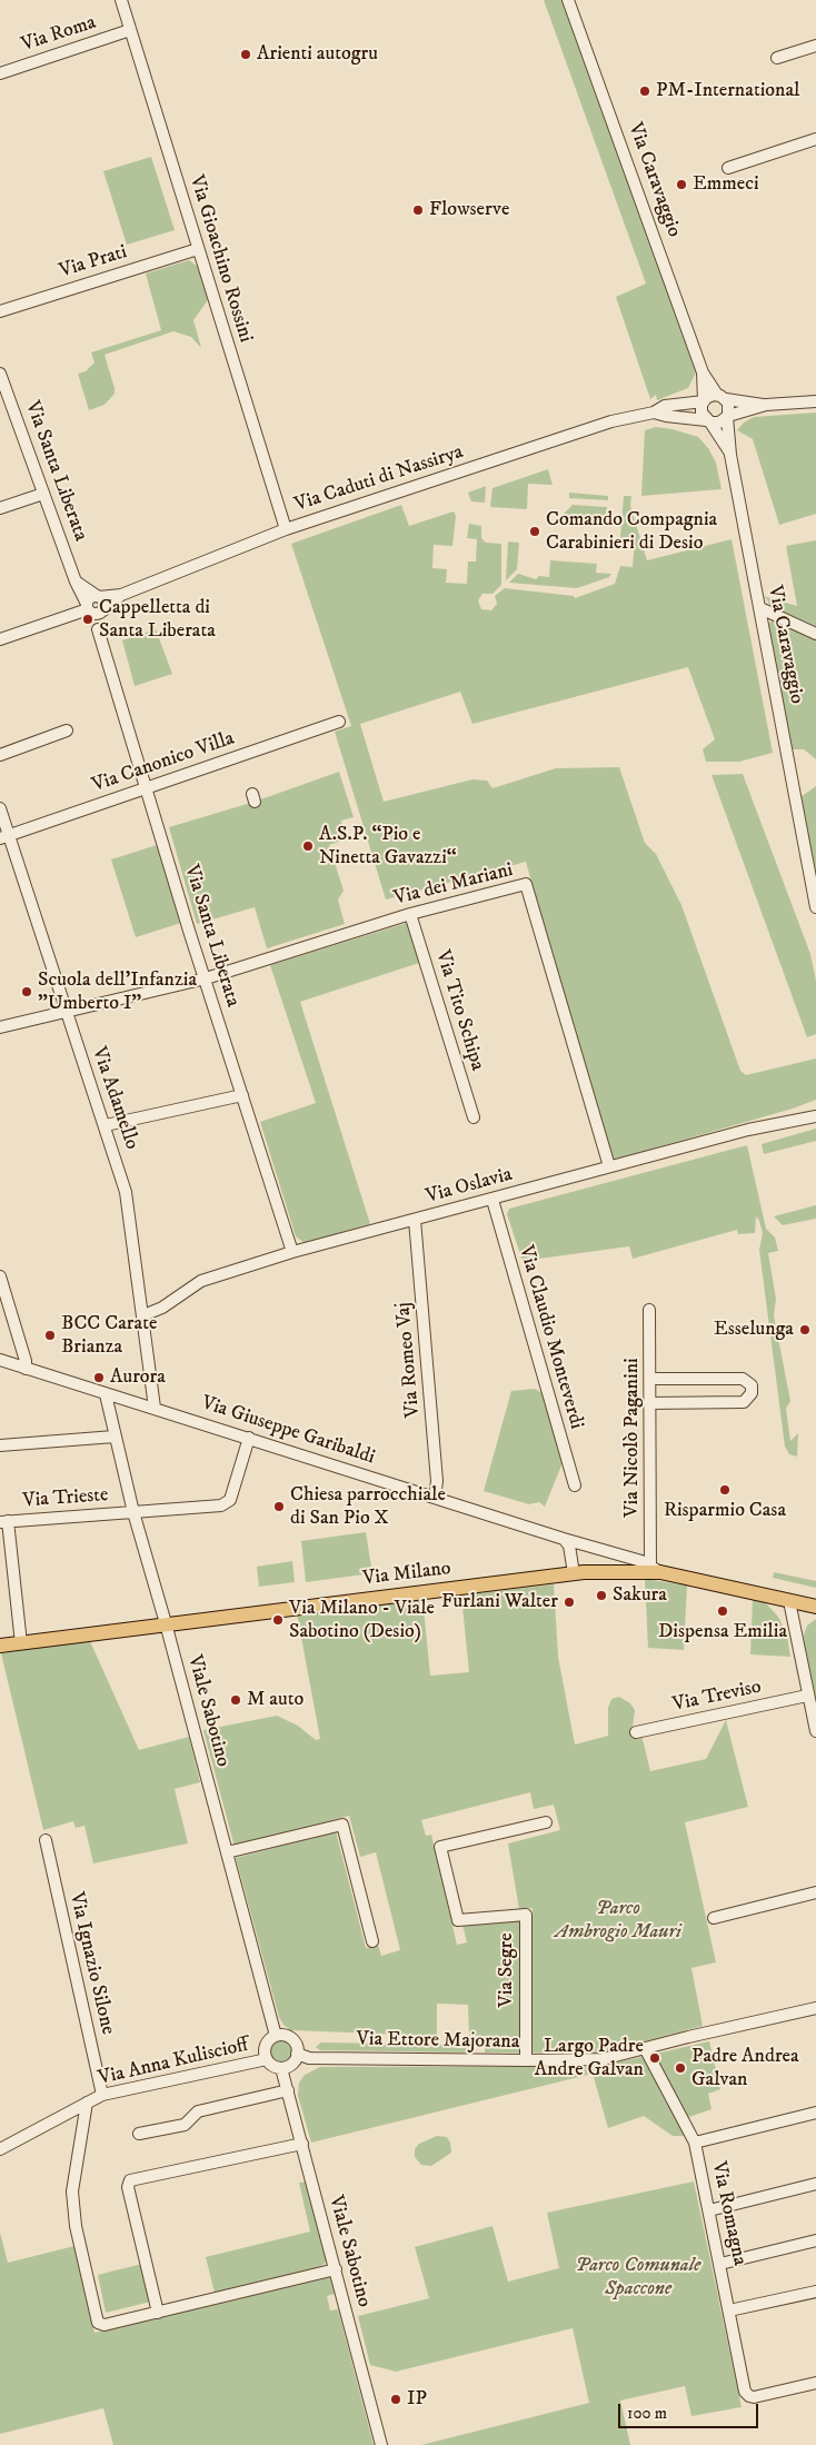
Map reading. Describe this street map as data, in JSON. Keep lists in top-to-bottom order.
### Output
{
  "streets": {
    "main road": ["Via Milano"],
    "street": [
      "Via Roma",
      "Via Caravaggio",
      "Via Gioachino Rossini",
      "Via Prati",
      "Via Santa Liberata",
      "Via Caduti di Nassirya",
      "Via Canonico Villa",
      "Via dei Mariani",
      "Via Tito Schipa",
      "Via Adamello",
      "Via Oslavia",
      "Via Claudio Monteverdi",
      "Via Romeo Vaj",
      "Via Giuseppe Garibaldi",
      "Via Nicolò Paganini",
      "Via Trieste",
      "Via Treviso",
      "Viale Sabotino",
      "Via Ignazio Silone",
      "Via Segre",
      "Via Ettore Majorana",
      "Via Anna Kuliscioff",
      "Via Romagna"
    ]
  },
  "crossings": [
    ["Via Roma", "Via Gioachino Rossini"],
    ["Via Caravaggio", "Via Caduti di Nassirya"],
    ["Via Gioachino Rossini", "Via Prati"],
    ["Via Gioachino Rossini", "Via Caduti di Nassirya"],
    ["Via Santa Liberata", "Via Canonico Villa"],
    ["Via Santa Liberata", "Via dei Mariani"],
    ["Via Santa Liberata", "Via Oslavia"],
    ["Via Canonico Villa", "Via Adamello"],
    ["Via dei Mariani", "Via Tito Schipa"],
    ["Via dei Mariani", "Via Adamello"],
    ["Via dei Mariani", "Via Oslavia"],
    ["Via Adamello", "Via Oslavia"],
    ["Via Adamello", "Via Giuseppe Garibaldi"],
    ["Via Oslavia", "Via Claudio Monteverdi"],
    ["Via Oslavia", "Via Romeo Vaj"],
    ["Via Romeo Vaj", "Via Giuseppe Garibaldi"],
    ["Via Giuseppe Garibaldi", "Via Nicolò Paganini"],
    ["Via Giuseppe Garibaldi", "Via Trieste"],
    ["Via Giuseppe Garibaldi", "Via Milano"],
    ["Via Giuseppe Garibaldi", "Viale Sabotino"],
    ["Via Nicolò Paganini", "Via Milano"],
    ["Via Trieste", "Viale Sabotino"],
    ["Via Milano", "Viale Sabotino"],
    ["Viale Sabotino", "Via Ettore Majorana"],
    ["Viale Sabotino", "Via Anna Kuliscioff"],
    ["Via Ignazio Silone", "Via Anna Kuliscioff"],
    ["Via Segre", "Via Ettore Majorana"],
    ["Via Ettore Majorana", "Via Anna Kuliscioff"],
    ["Via Ettore Majorana", "Via Romagna"]
  ],
  "parks": ["Parco Ambrogio Mauri", "Parco Comunale Spaccone"],
  "places": [
    "Arienti autogru",
    "PM-International",
    "Emmeci",
    "Flowserve",
    "Comando Compagnia Carabinieri di Desio",
    "Cappelletta di Santa Liberata",
    "A.S.P. “Pio e Ninetta Gavazzi“",
    "Scuola dell'Infanzia \"Umberto I\"",
    "Esselunga",
    "BCC Carate Brianza",
    "Aurora",
    "Risparmio Casa",
    "Chiesa parrocchiale di San Pio X",
    "Sakura",
    "Furlani Walter",
    "Dispensa Emilia",
    "Via Milano - Viale Sabotino (Desio)",
    "M auto",
    "Largo Padre Andre Galvan",
    "Padre Andrea Galvan",
    "IP"
  ],
  "scale_bar": "100 m"
}
